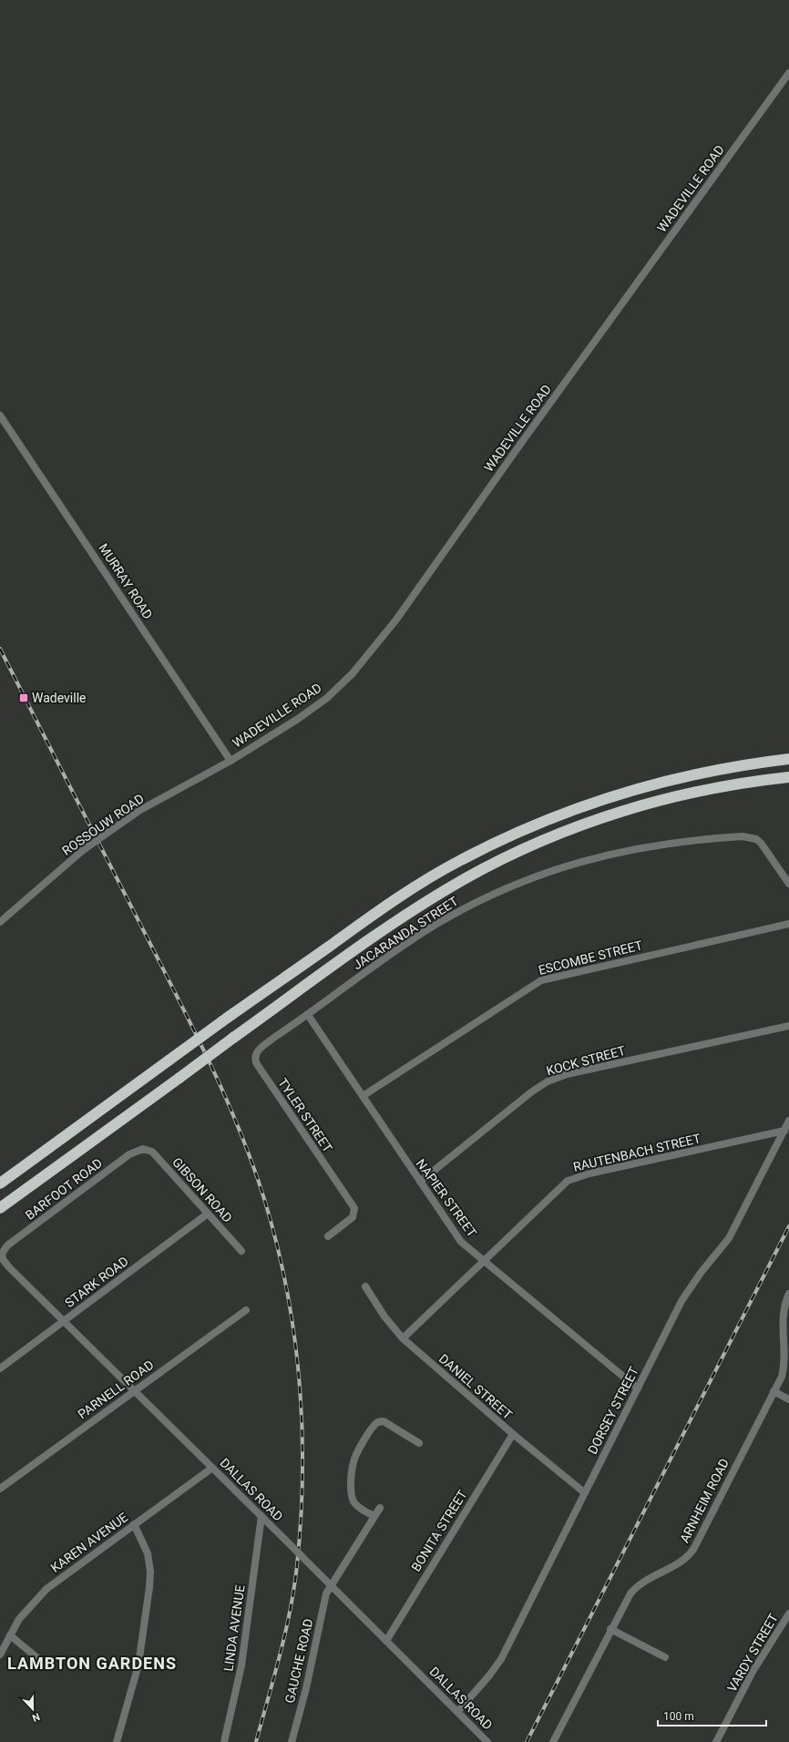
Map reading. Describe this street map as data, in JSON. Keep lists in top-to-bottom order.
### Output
{
  "streets": {
    "street": [
      "WADEVILLE ROAD",
      "MURRAY ROAD",
      "ROSSOUW ROAD",
      "JACARANDA STREET",
      "ESCOMBE STREET",
      "KOCK STREET",
      "TYLER STREET",
      "RAUTENBACH STREET",
      "BARFOOT ROAD",
      "GIBSON ROAD",
      "NAPIER STREET",
      "STARK ROAD",
      "DANIEL STREET",
      "PARNELL ROAD",
      "DORSEY STREET",
      "DALLAS ROAD",
      "ARNHEIM ROAD",
      "BONITA STREET",
      "KAREN AVENUE",
      "LINDA AVENUE",
      "VARDY STREET",
      "GAUCHE ROAD"
    ]
  },
  "crossings": [
    ["WADEVILLE ROAD", "MURRAY ROAD"],
    ["WADEVILLE ROAD", "ROSSOUW ROAD"],
    ["MURRAY ROAD", "ROSSOUW ROAD"],
    ["JACARANDA STREET", "TYLER STREET"],
    ["JACARANDA STREET", "NAPIER STREET"],
    ["ESCOMBE STREET", "NAPIER STREET"],
    ["KOCK STREET", "NAPIER STREET"],
    ["TYLER STREET", "NAPIER STREET"],
    ["RAUTENBACH STREET", "NAPIER STREET"],
    ["RAUTENBACH STREET", "DANIEL STREET"],
    ["RAUTENBACH STREET", "DORSEY STREET"],
    ["BARFOOT ROAD", "GIBSON ROAD"],
    ["BARFOOT ROAD", "DALLAS ROAD"],
    ["GIBSON ROAD", "STARK ROAD"],
    ["NAPIER STREET", "DORSEY STREET"],
    ["STARK ROAD", "DALLAS ROAD"],
    ["DANIEL STREET", "DORSEY STREET"],
    ["DANIEL STREET", "BONITA STREET"],
    ["PARNELL ROAD", "DALLAS ROAD"],
    ["DORSEY STREET", "DALLAS ROAD"],
    ["DALLAS ROAD", "BONITA STREET"],
    ["DALLAS ROAD", "KAREN AVENUE"],
    ["DALLAS ROAD", "LINDA AVENUE"],
    ["DALLAS ROAD", "GAUCHE ROAD"]
  ],
  "districts": ["LAMBTON GARDENS"],
  "places": {
    "transit": ["Wadeville"]
  },
  "scale_bar": "100 m",
  "north": "bottom"
}
